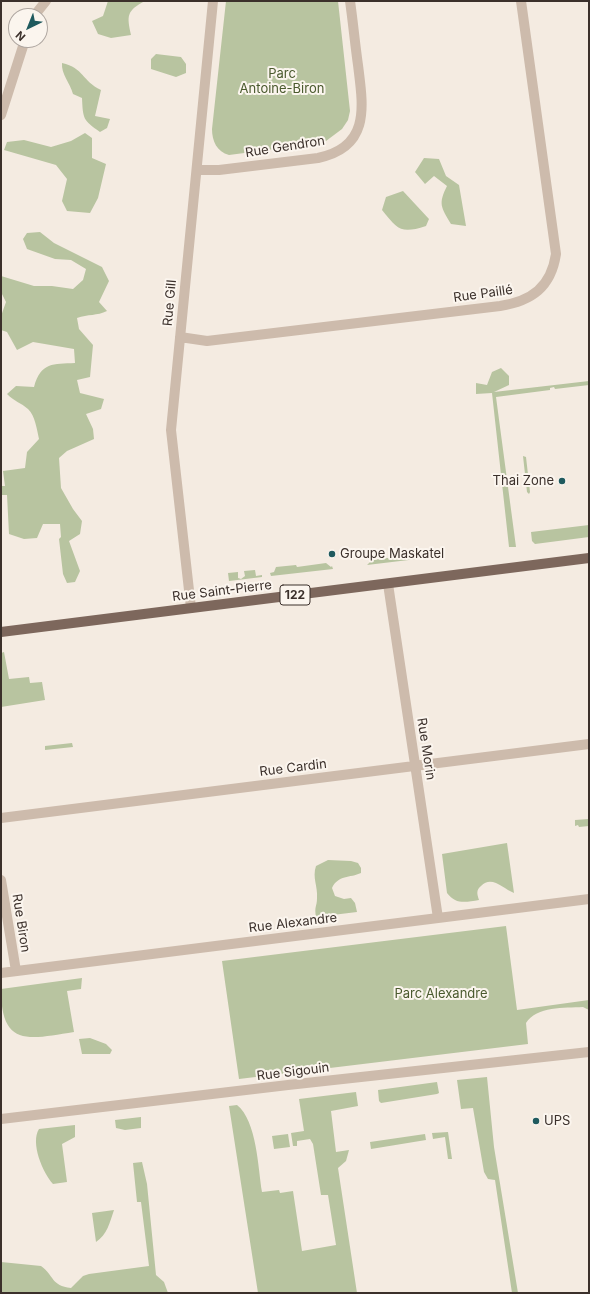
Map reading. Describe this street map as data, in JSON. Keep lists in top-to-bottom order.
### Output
{
  "streets": {
    "main road": ["Rue Saint-Pierre", "122"],
    "street": [
      "Rue Gendron",
      "Rue Paillé",
      "Rue Gill",
      "Rue Morin",
      "Rue Cardin",
      "Rue Biron",
      "Rue Alexandre",
      "Rue Sigouin"
    ]
  },
  "crossings": [
    ["Rue Gendron", "Rue Gill"],
    ["Rue Paillé", "Rue Gill"],
    ["Rue Gill", "Rue Saint-Pierre"],
    ["Rue Saint-Pierre", "Rue Morin"],
    ["Rue Morin", "Rue Cardin"],
    ["Rue Morin", "Rue Alexandre"],
    ["Rue Biron", "Rue Alexandre"]
  ],
  "parks": ["Parc Antoine-Biron", "Parc Alexandre"],
  "places": ["Thai Zone", "Groupe Maskatel", "UPS"],
  "north": "bottom left"
}
